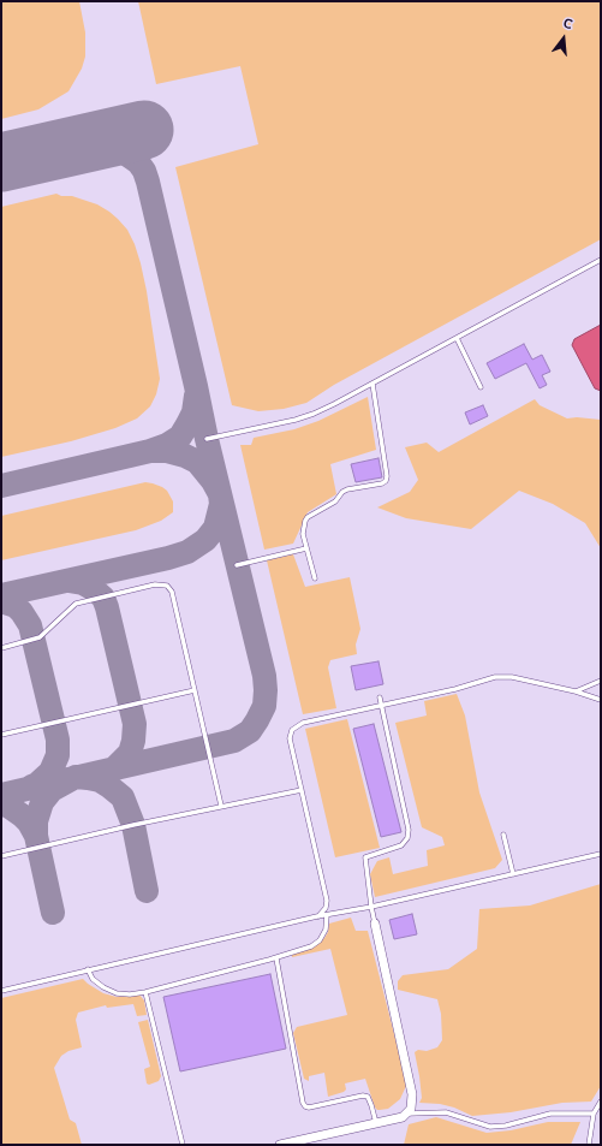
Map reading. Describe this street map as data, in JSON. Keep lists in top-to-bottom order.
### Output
{
  "north": "top"
}
